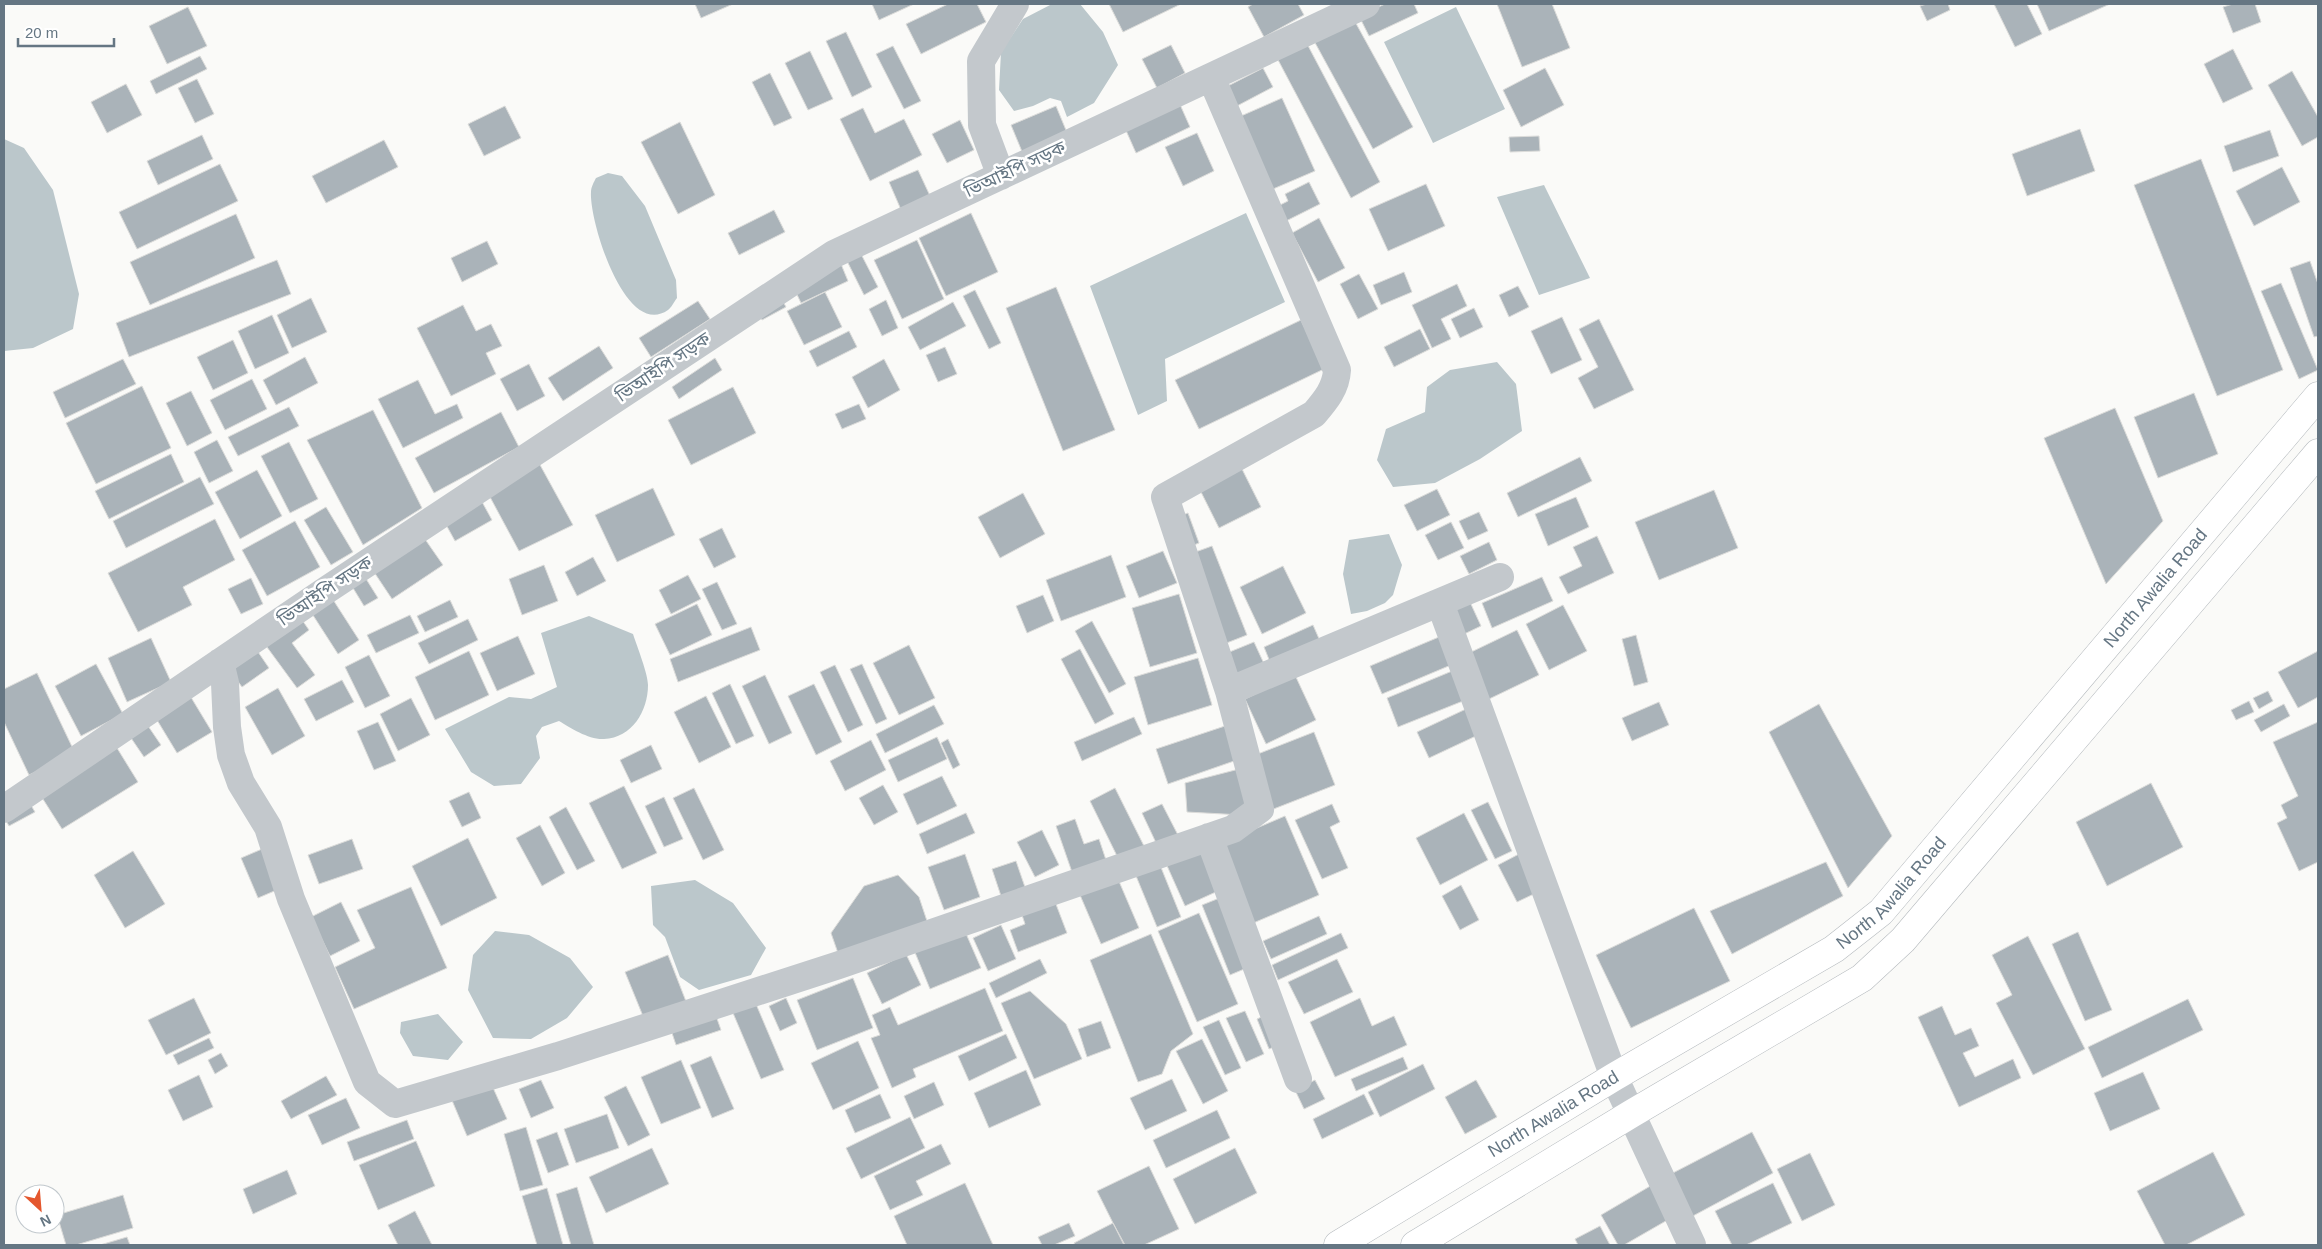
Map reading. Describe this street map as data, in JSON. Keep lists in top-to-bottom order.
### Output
{
  "streets": {
    "main road": ["North Awalia Road"],
    "street": ["ভিআইপি সড়ক"]
  },
  "scale_bar": "20 m",
  "north": "bottom right"
}
